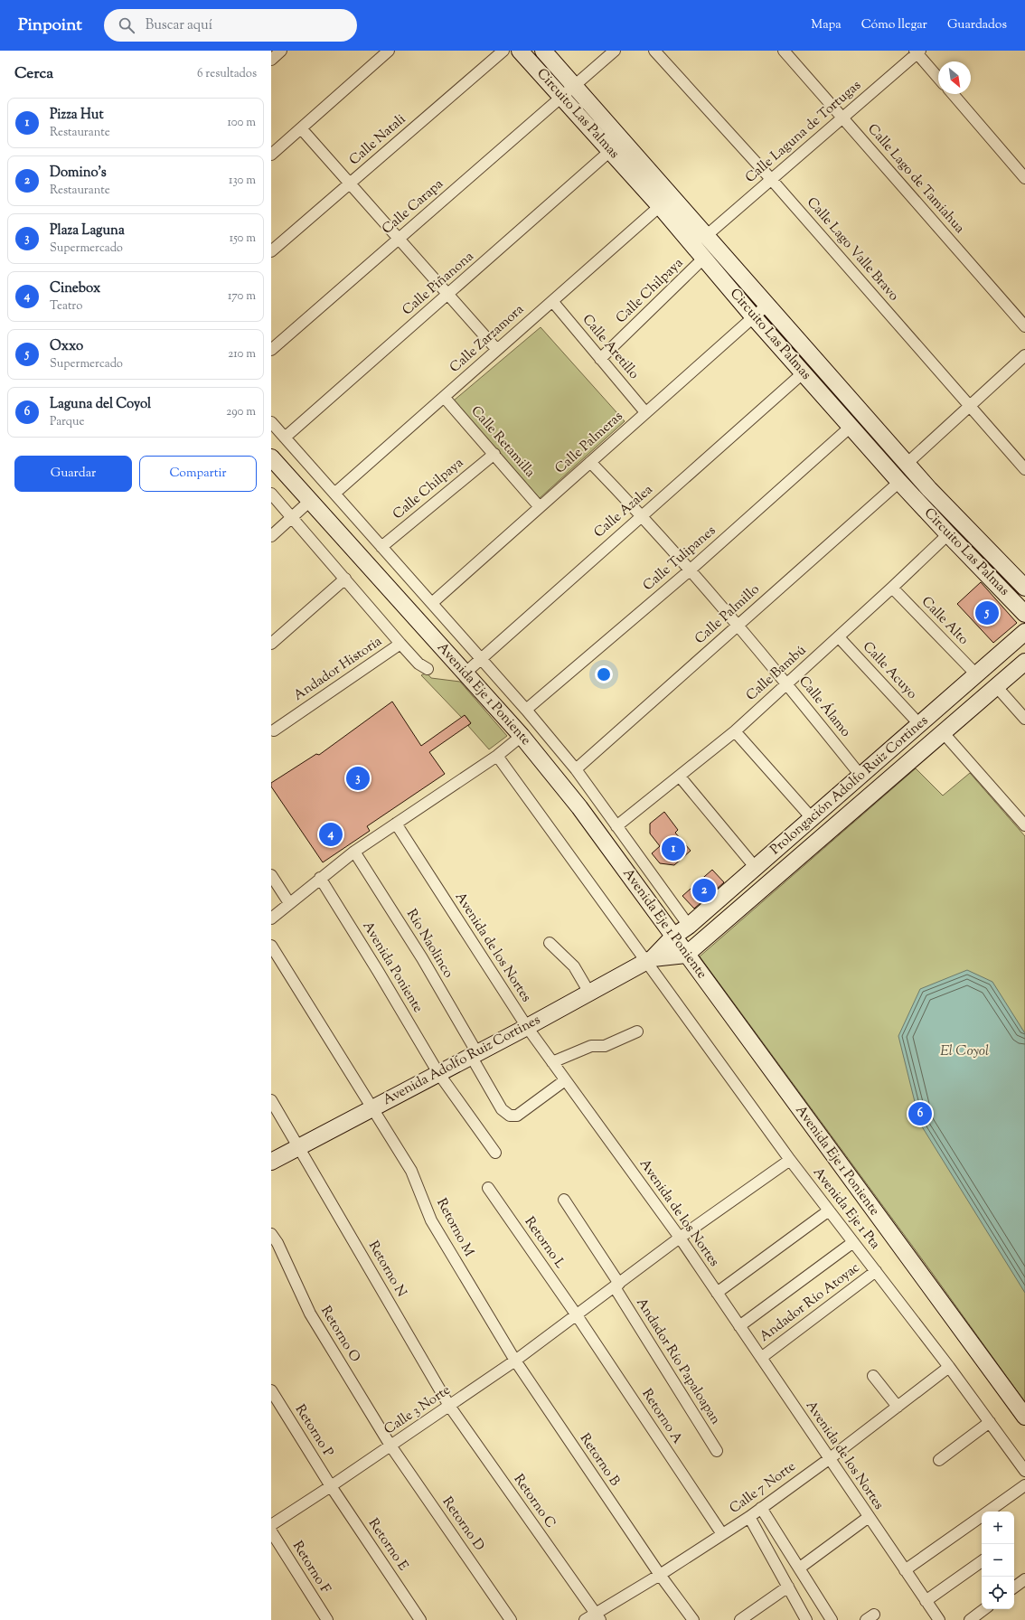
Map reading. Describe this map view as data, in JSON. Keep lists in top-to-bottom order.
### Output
{
  "streets": {
    "street": [
      "Circuito Las Palmas",
      "Calle Laguna de Tortugas",
      "Calle Natali",
      "Calle Lago de Tamiahua",
      "Calle Carapa",
      "Calle Lago Valle Bravo",
      "Calle Piñanona",
      "Calle Chilpaya",
      "Calle Zarzamora",
      "Calle Aretillo",
      "Calle Retamilla",
      "Calle Palmeras",
      "Calle Azalea",
      "Calle Tulipanes",
      "Calle Palmillo",
      "Calle Alto",
      "Andador Historia",
      "Calle Acuyo",
      "Calle Bambú",
      "Avenida Eje 1 Poniente",
      "Calle Álamo",
      "Prolongación Adolfo Ruiz Cortines",
      "Río Naolinco",
      "Avenida de los Nortes",
      "Avenida Poniente",
      "Avenida Adolfo Ruiz Cortines",
      "Avenida Eje 1 Pta",
      "Retorno M",
      "Retorno L",
      "Retorno N",
      "Andador Río Atoyac",
      "Retorno O",
      "Andador Río Papaloapan",
      "Calle 3 Norte",
      "Retorno A",
      "Retorno P",
      "Retorno B",
      "Calle 7 Norte",
      "Retorno C",
      "Retorno D",
      "Retorno E",
      "Retorno F"
    ]
  },
  "crossings": [
    ["Circuito Las Palmas", "Calle Laguna de Tortugas"],
    ["Circuito Las Palmas", "Calle Carapa"],
    ["Circuito Las Palmas", "Calle Piñanona"],
    ["Circuito Las Palmas", "Calle Chilpaya"],
    ["Circuito Las Palmas", "Calle Zarzamora"],
    ["Circuito Las Palmas", "Calle Palmeras"],
    ["Circuito Las Palmas", "Calle Azalea"],
    ["Circuito Las Palmas", "Calle Tulipanes"],
    ["Circuito Las Palmas", "Calle Palmillo"],
    ["Circuito Las Palmas", "Calle Bambú"],
    ["Calle Laguna de Tortugas", "Calle Lago de Tamiahua"],
    ["Calle Laguna de Tortugas", "Calle Lago Valle Bravo"],
    ["Calle Piñanona", "Avenida Eje 1 Poniente"],
    ["Calle Chilpaya", "Calle Aretillo"],
    ["Calle Chilpaya", "Calle Retamilla"],
    ["Calle Chilpaya", "Avenida Eje 1 Poniente"],
    ["Calle Zarzamora", "Calle Aretillo"],
    ["Calle Zarzamora", "Calle Retamilla"],
    ["Calle Zarzamora", "Avenida Eje 1 Poniente"],
    ["Calle Aretillo", "Calle Palmeras"],
    ["Calle Retamilla", "Calle Palmeras"],
    ["Calle Palmeras", "Avenida Eje 1 Poniente"],
    ["Calle Palmeras", "Calle Álamo"],
    ["Calle Azalea", "Avenida Eje 1 Poniente"],
    ["Calle Azalea", "Calle Álamo"],
    ["Calle Tulipanes", "Avenida Eje 1 Poniente"],
    ["Calle Tulipanes", "Calle Álamo"],
    ["Calle Palmillo", "Avenida Eje 1 Poniente"],
    ["Calle Palmillo", "Calle Álamo"],
    ["Calle Alto", "Calle Bambú"],
    ["Calle Alto", "Prolongación Adolfo Ruiz Cortines"],
    ["Andador Historia", "Avenida Eje 1 Poniente"],
    ["Calle Acuyo", "Calle Bambú"],
    ["Calle Acuyo", "Prolongación Adolfo Ruiz Cortines"],
    ["Calle Bambú", "Avenida Eje 1 Poniente"],
    ["Calle Bambú", "Calle Álamo"],
    ["Avenida Eje 1 Poniente", "Prolongación Adolfo Ruiz Cortines"],
    ["Avenida Eje 1 Poniente", "Avenida Adolfo Ruiz Cortines"],
    ["Calle Álamo", "Prolongación Adolfo Ruiz Cortines"],
    ["Prolongación Adolfo Ruiz Cortines", "Avenida Adolfo Ruiz Cortines"],
    ["Río Naolinco", "Avenida de los Nortes"],
    ["Río Naolinco", "Avenida Adolfo Ruiz Cortines"],
    ["Avenida de los Nortes", "Avenida Adolfo Ruiz Cortines"],
    ["Avenida de los Nortes", "Andador Río Atoyac"],
    ["Avenida de los Nortes", "Calle 3 Norte"],
    ["Avenida de los Nortes", "Calle 7 Norte"],
    ["Avenida Poniente", "Avenida Adolfo Ruiz Cortines"],
    ["Avenida Adolfo Ruiz Cortines", "Avenida Eje 1 Pta"],
    ["Avenida Adolfo Ruiz Cortines", "Retorno M"],
    ["Avenida Adolfo Ruiz Cortines", "Retorno N"],
    ["Avenida Eje 1 Pta", "Andador Río Atoyac"],
    ["Avenida Eje 1 Pta", "Calle 3 Norte"],
    ["Avenida Eje 1 Pta", "Calle 7 Norte"],
    ["Retorno M", "Calle 3 Norte"],
    ["Retorno M", "Retorno B"],
    ["Retorno L", "Calle 3 Norte"],
    ["Retorno L", "Retorno A"],
    ["Retorno N", "Calle 3 Norte"],
    ["Retorno N", "Retorno C"],
    ["Retorno O", "Calle 3 Norte"],
    ["Retorno O", "Retorno D"],
    ["Andador Río Papaloapan", "Calle 3 Norte"],
    ["Calle 3 Norte", "Retorno A"],
    ["Calle 3 Norte", "Retorno P"],
    ["Calle 3 Norte", "Retorno B"],
    ["Calle 3 Norte", "Retorno C"],
    ["Calle 3 Norte", "Retorno D"],
    ["Calle 3 Norte", "Retorno E"],
    ["Retorno A", "Calle 7 Norte"],
    ["Retorno P", "Retorno E"],
    ["Retorno B", "Calle 7 Norte"],
    ["Calle 7 Norte", "Retorno C"]
  ],
  "water": ["El Coyol"],
  "north": "bottom right",
  "page": {
    "header": "Pinpoint",
    "search": "Buscar aquí",
    "nav": ["Mapa", "Cómo llegar", "Guardados"],
    "heading": ["Cerca", "6 resultados"],
    "list": [
      {
        "mark": "1",
        "name": "Pizza Hut",
        "note": "Restaurante",
        "value": "100 m"
      },
      {
        "mark": "2",
        "name": "Domino's",
        "note": "Restaurante",
        "value": "130 m"
      },
      {
        "mark": "3",
        "name": "Plaza Laguna",
        "note": "Supermercado",
        "value": "150 m"
      },
      {
        "mark": "4",
        "name": "Cinebox",
        "note": "Teatro",
        "value": "170 m"
      },
      {
        "mark": "5",
        "name": "Oxxo",
        "note": "Supermercado",
        "value": "210 m"
      },
      {
        "mark": "6",
        "name": "Laguna del Coyol",
        "note": "Parque",
        "value": "290 m"
      }
    ],
    "buttons": ["Guardar", "Compartir"],
    "pins": [
      "5",
      "3",
      "4",
      "1",
      "2",
      "6"
    ],
    "map_buttons": ["+", "−"]
  }
}
